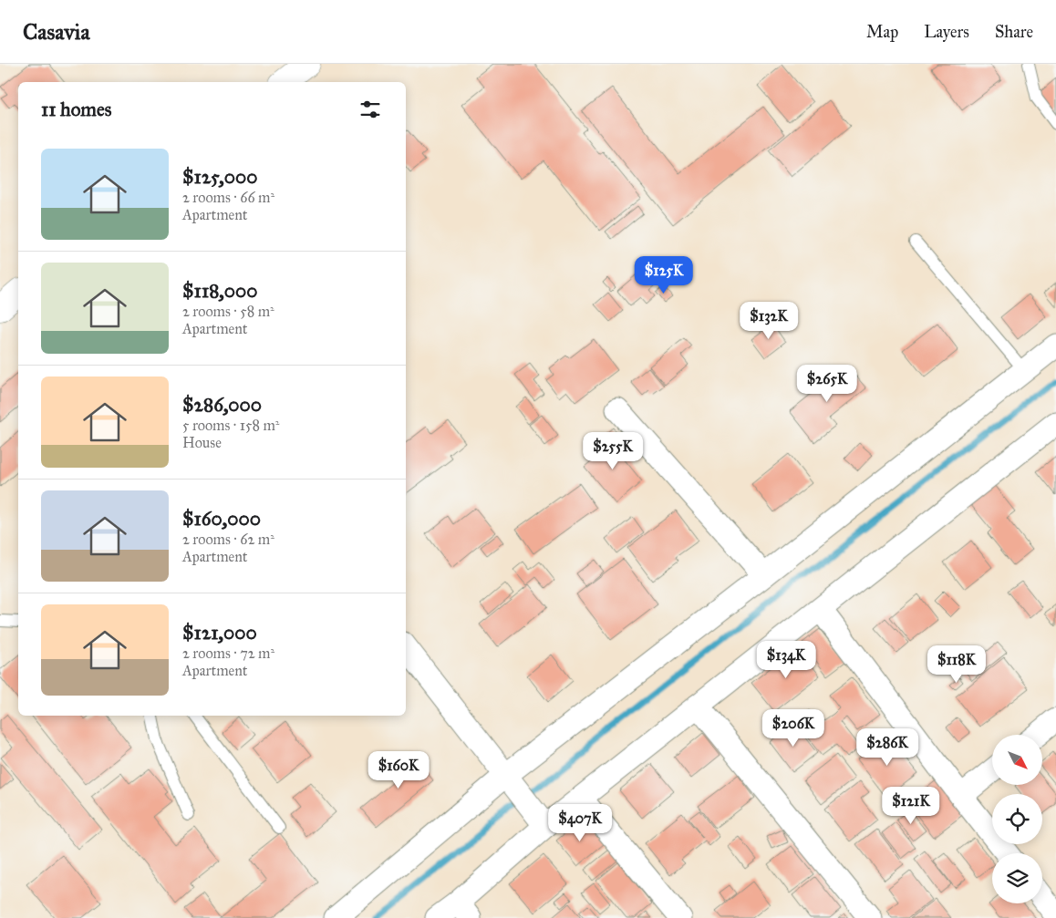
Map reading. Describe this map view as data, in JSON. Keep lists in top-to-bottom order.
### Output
{
  "north": "bottom right",
  "page": {
    "header": "Casavia",
    "nav": ["Map", "Layers", "Share"],
    "heading": "11 homes",
    "list": [
      {
        "name": "$125,000",
        "note": "2 rooms · 66 m² · Apartment"
      },
      {
        "name": "$118,000",
        "note": "2 rooms · 58 m² · Apartment"
      },
      {
        "name": "$286,000",
        "note": "5 rooms · 158 m² · House"
      },
      {
        "name": "$160,000",
        "note": "2 rooms · 62 m² · Apartment"
      },
      {
        "name": "$121,000",
        "note": "2 rooms · 72 m² · Apartment"
      }
    ],
    "price": [
      "$125K",
      "$132K",
      "$265K",
      "$255K",
      "$134K",
      "$118K",
      "$206K",
      "$286K",
      "$160K",
      "$121K",
      "$407K"
    ]
  }
}
